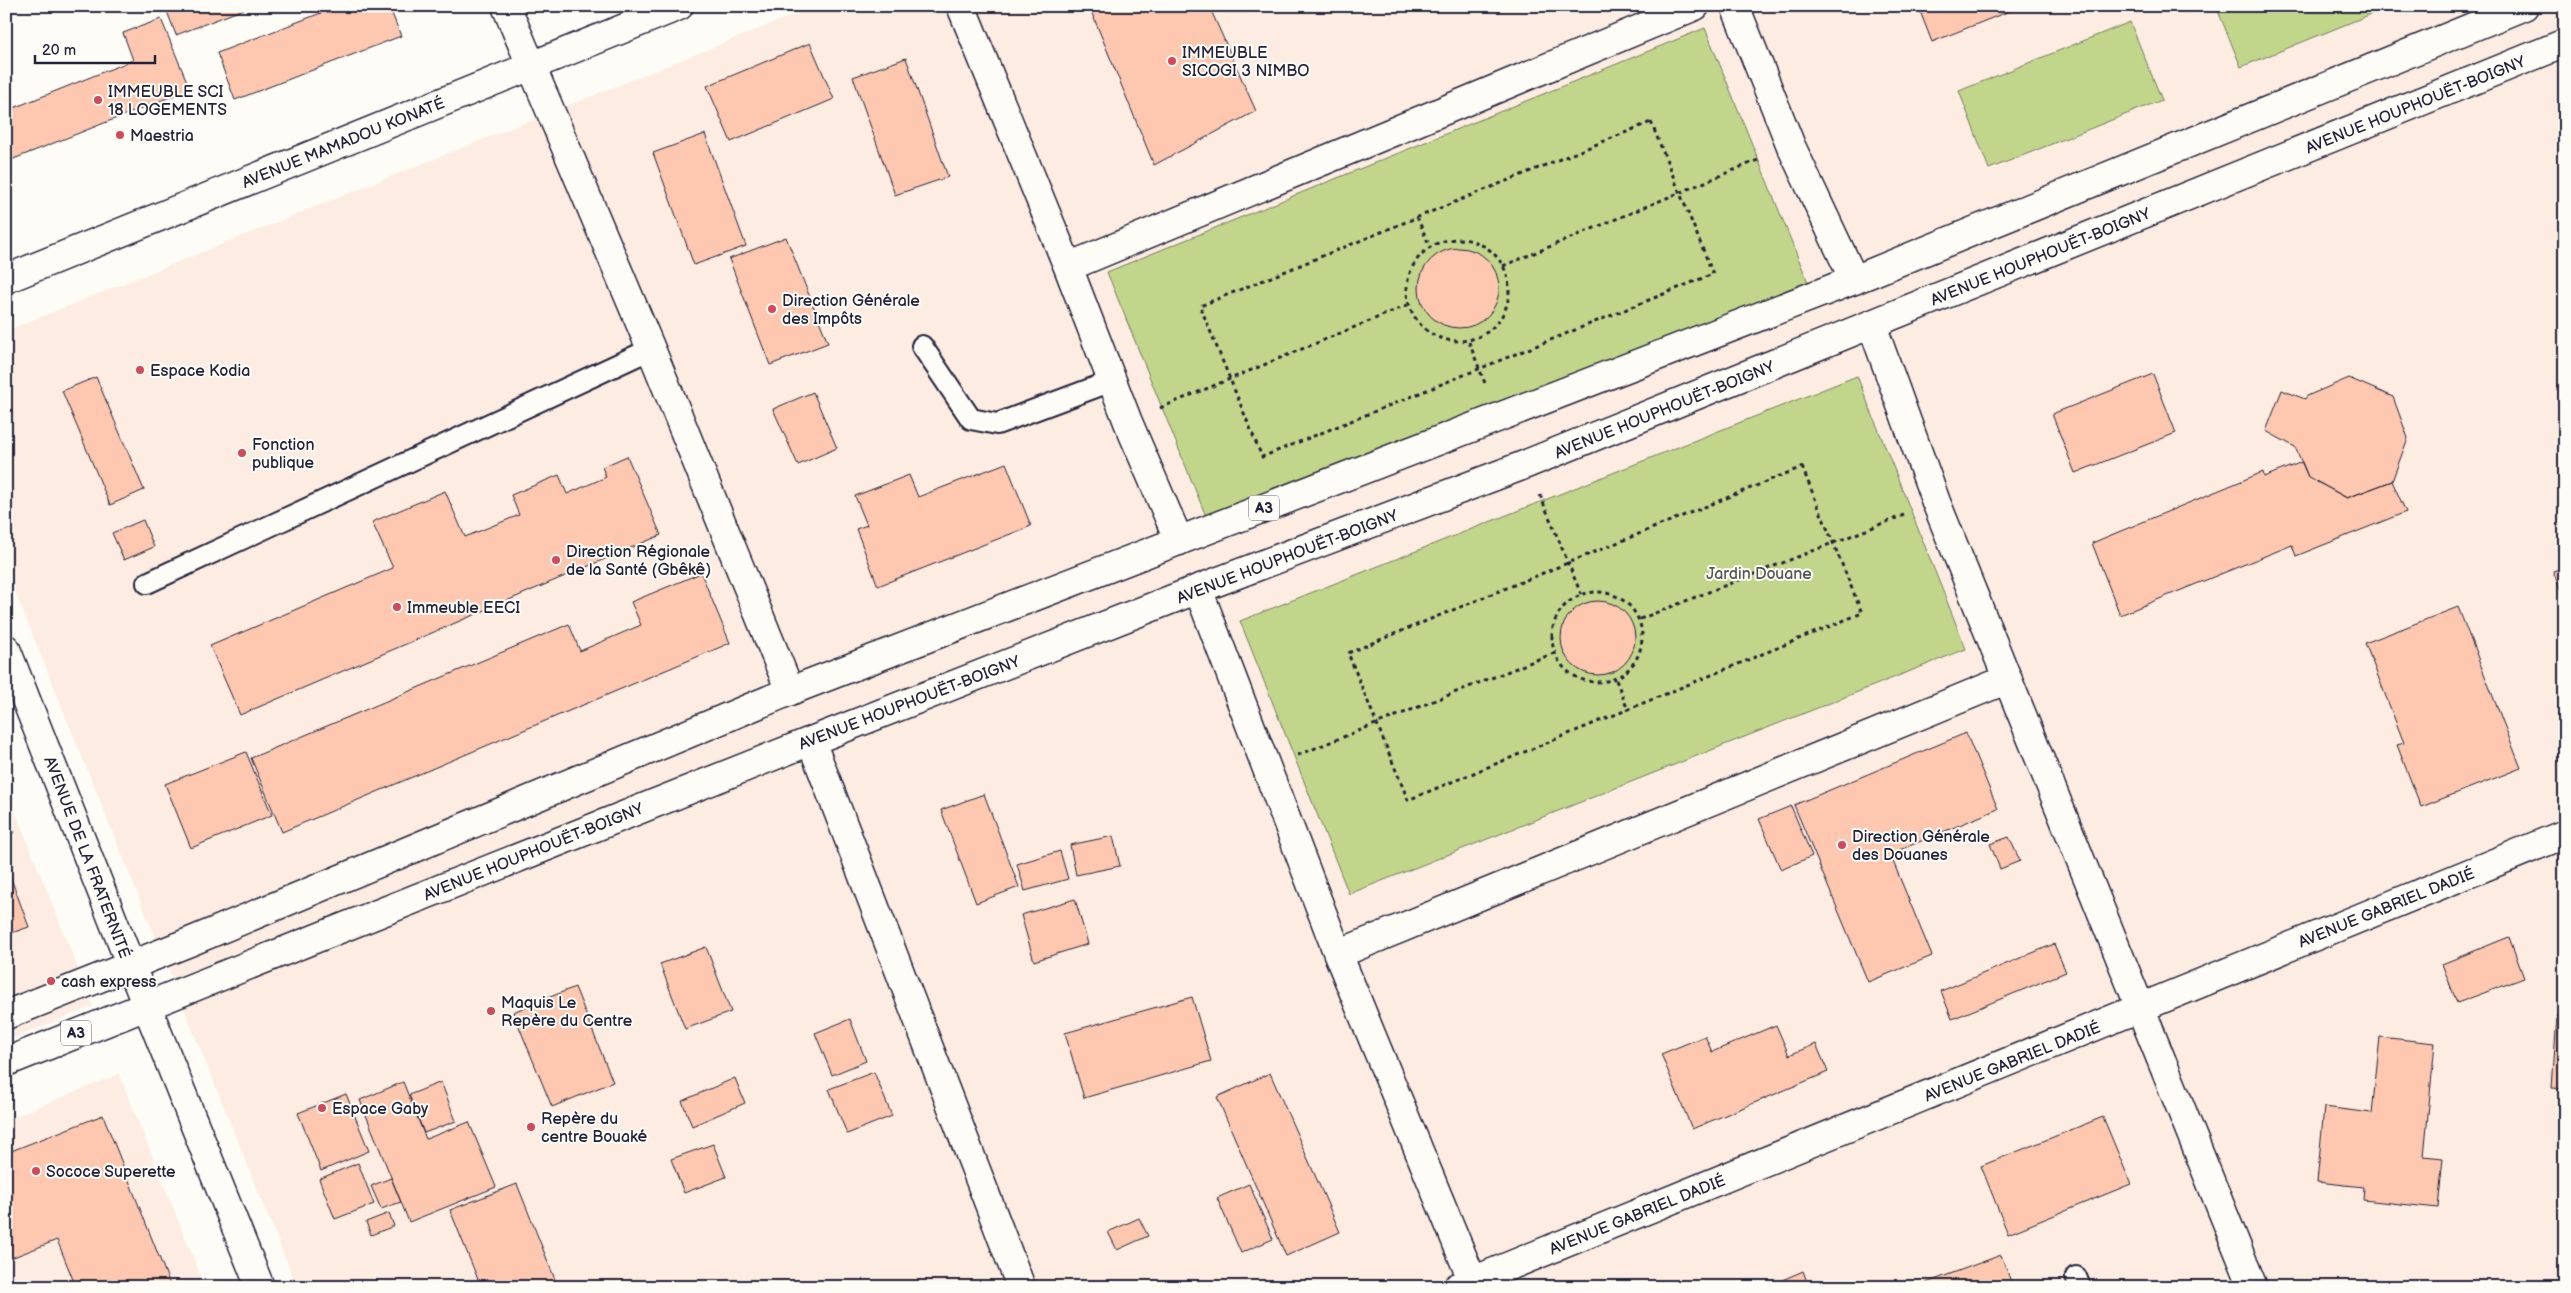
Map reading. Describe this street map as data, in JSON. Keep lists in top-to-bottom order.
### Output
{
  "streets": {
    "main road": [
      "AVENUE HOUPHOUËT-BOIGNY",
      "AVENUE MAMADOU KONATÉ",
      "A3",
      "AVENUE DE LA FRATERNITÉ",
      "AVENUE GABRIEL DADIÉ"
    ]
  },
  "crossings": [
    ["AVENUE HOUPHOUËT-BOIGNY", "AVENUE DE LA FRATERNITÉ"],
    ["A3", "AVENUE DE LA FRATERNITÉ"]
  ],
  "parks": ["Jardin Douane"],
  "places": [
    "IMMEUBLE SICOGI 3 NIMBO",
    "IMMEUBLE SCI 18 LOGEMENTS",
    "Maestria",
    "Direction Générale des Impôts",
    "Espace Kodia",
    "Fonction publique",
    "Direction Régionale de la Santé (Gbêkê)",
    "Immeuble EECI",
    "Direction Générale des Douanes",
    "cash express",
    "Maquis Le Repère du Centre",
    "Espace Gaby",
    "Repère du centre Bouaké",
    "Sococe Superette"
  ],
  "scale_bar": "20 m"
}
